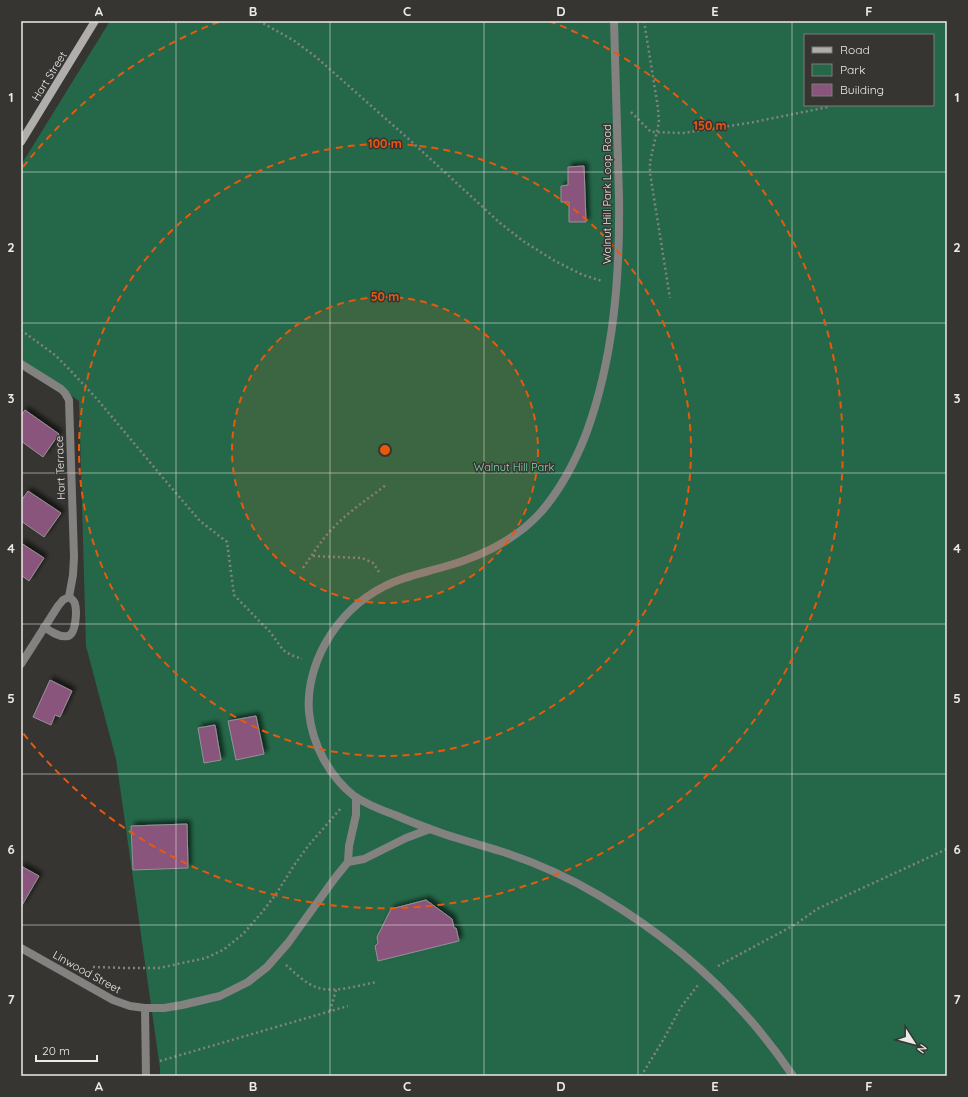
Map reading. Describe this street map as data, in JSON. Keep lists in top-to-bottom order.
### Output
{
  "streets": {
    "street": [
      "Hart Street",
      "Walnut Hill Park Loop Road",
      "Hart Terrace",
      "Linwood Street"
    ]
  },
  "parks": ["Walnut Hill Park"],
  "legend": ["Road", "Park", "Building"],
  "scale_bar": "20 m",
  "north": "bottom right",
  "grid": {
    "columns": [
      "A",
      "B",
      "C",
      "D",
      "E",
      "F"
    ],
    "rows": [
      "1",
      "2",
      "3",
      "4",
      "5",
      "6",
      "7"
    ]
  },
  "rings": ["150 m", "100 m", "50 m"]
}
